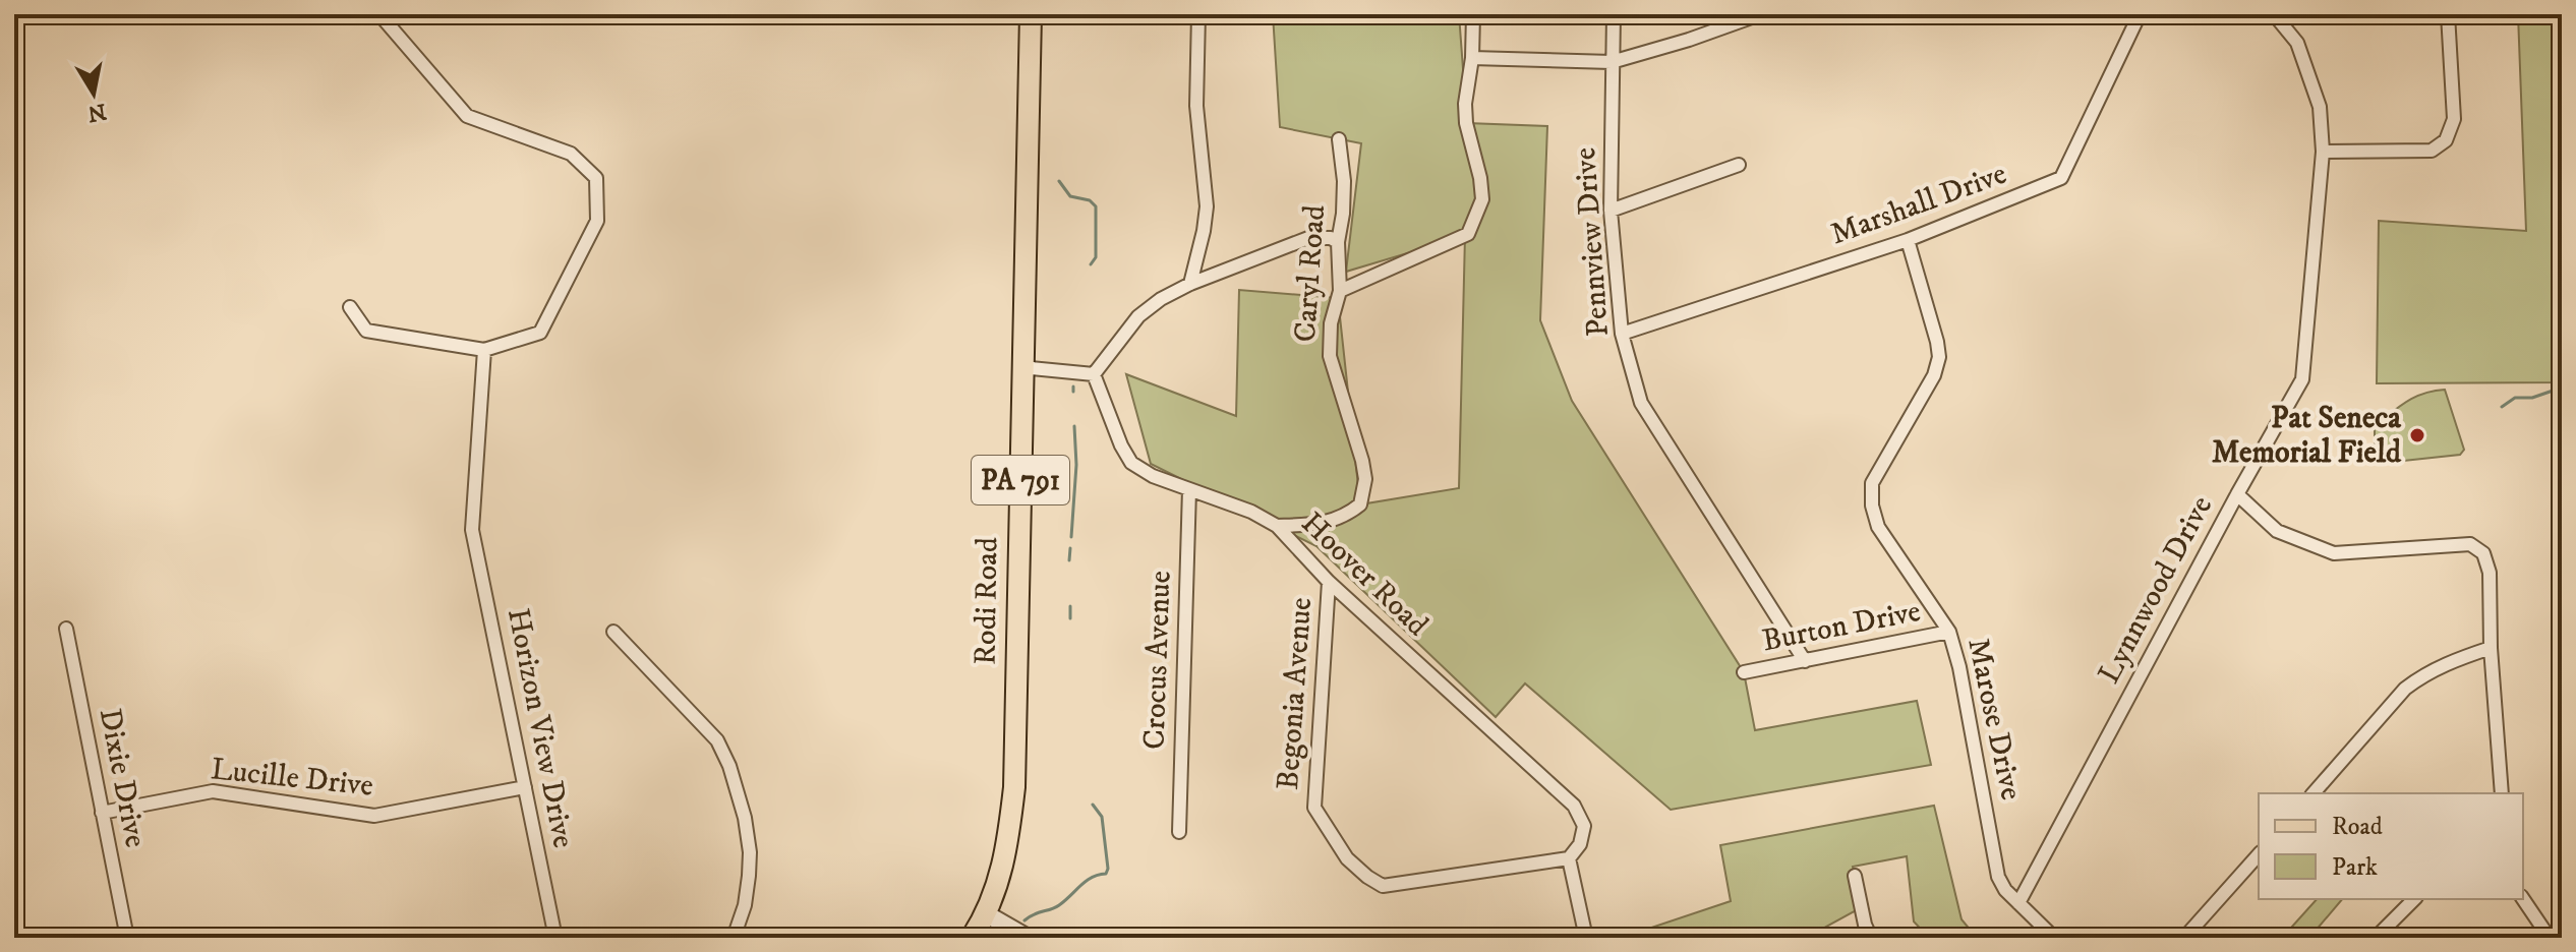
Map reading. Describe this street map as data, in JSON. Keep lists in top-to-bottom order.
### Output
{
  "streets": {
    "main road": ["PA 791", "Rodi Road"],
    "street": [
      "Marshall Drive",
      "Pennview Drive",
      "Caryl Road",
      "Hoover Road",
      "Lynnwood Drive",
      "Burton Drive",
      "Crocus Avenue",
      "Begonia Avenue",
      "Marose Drive",
      "Horizon View Drive",
      "Dixie Drive",
      "Lucille Drive"
    ]
  },
  "crossings": [
    ["Marshall Drive", "Pennview Drive"],
    ["Marshall Drive", "Marose Drive"],
    ["Pennview Drive", "Burton Drive"],
    ["Caryl Road", "Hoover Road"],
    ["Hoover Road", "Crocus Avenue"],
    ["Hoover Road", "Begonia Avenue"],
    ["Lynnwood Drive", "Marose Drive"],
    ["Burton Drive", "Marose Drive"],
    ["Horizon View Drive", "Lucille Drive"],
    ["Dixie Drive", "Lucille Drive"]
  ],
  "places": ["Pat Seneca Memorial Field"],
  "legend": ["Road", "Park"],
  "north": "bottom"
}
